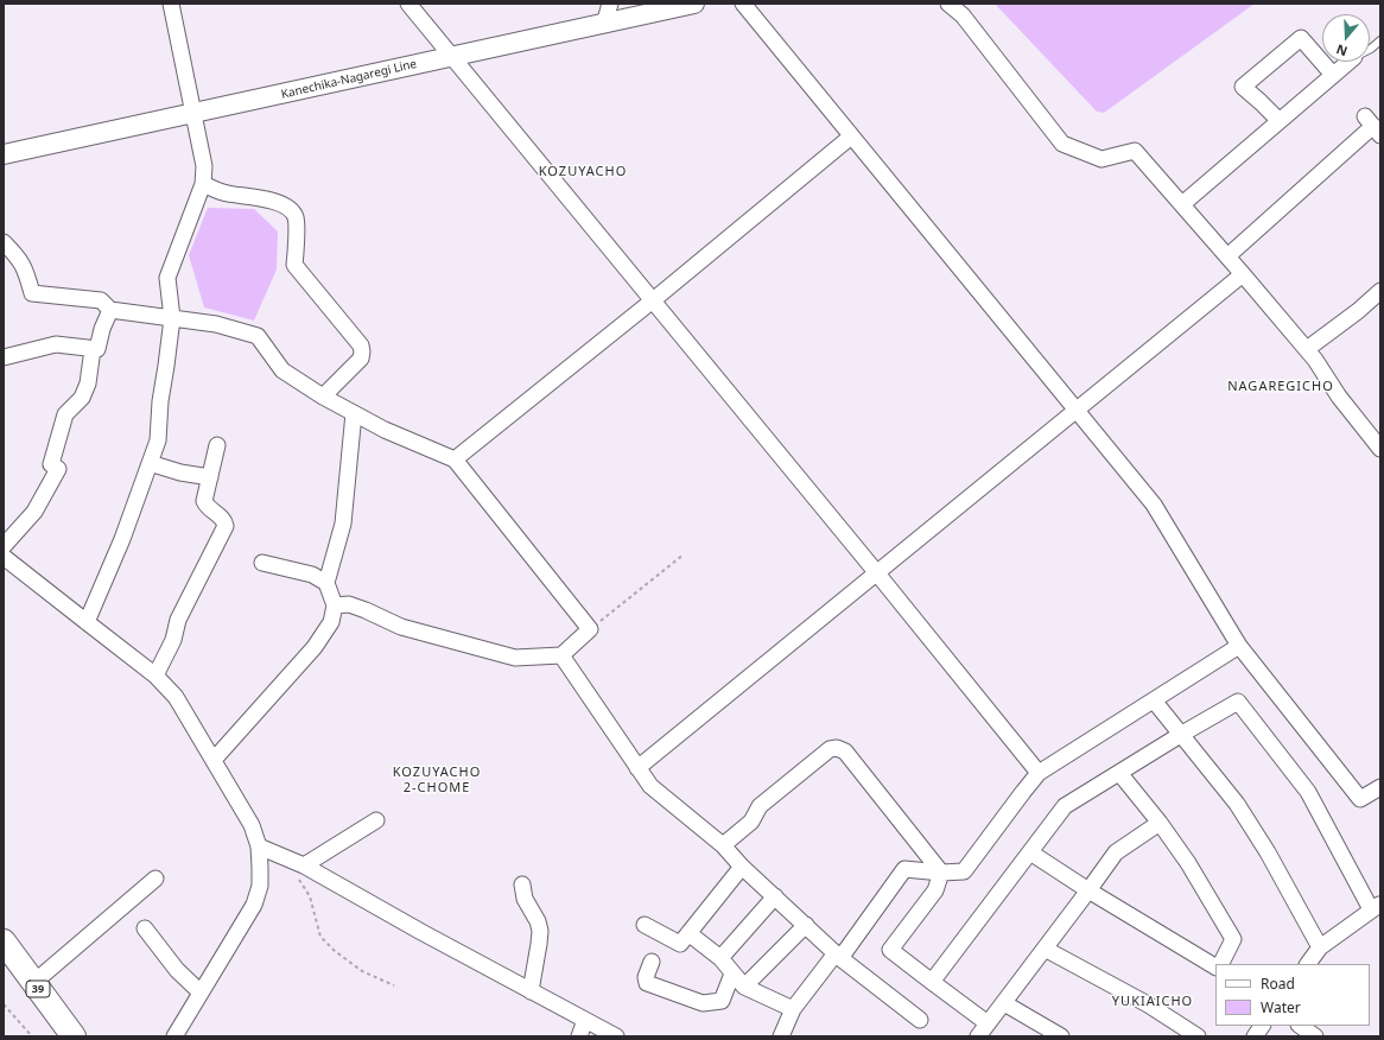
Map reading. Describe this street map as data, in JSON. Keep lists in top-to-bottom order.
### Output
{
  "streets": {
    "main road": ["39"],
    "street": ["Kanechika-Nagaregi Line"]
  },
  "districts": [
    "KOZUYACHO",
    "NAGAREGICHO",
    "KOZUYACHO 2-CHOME",
    "YUKIAICHO"
  ],
  "legend": ["Road", "Water"],
  "north": "bottom"
}
